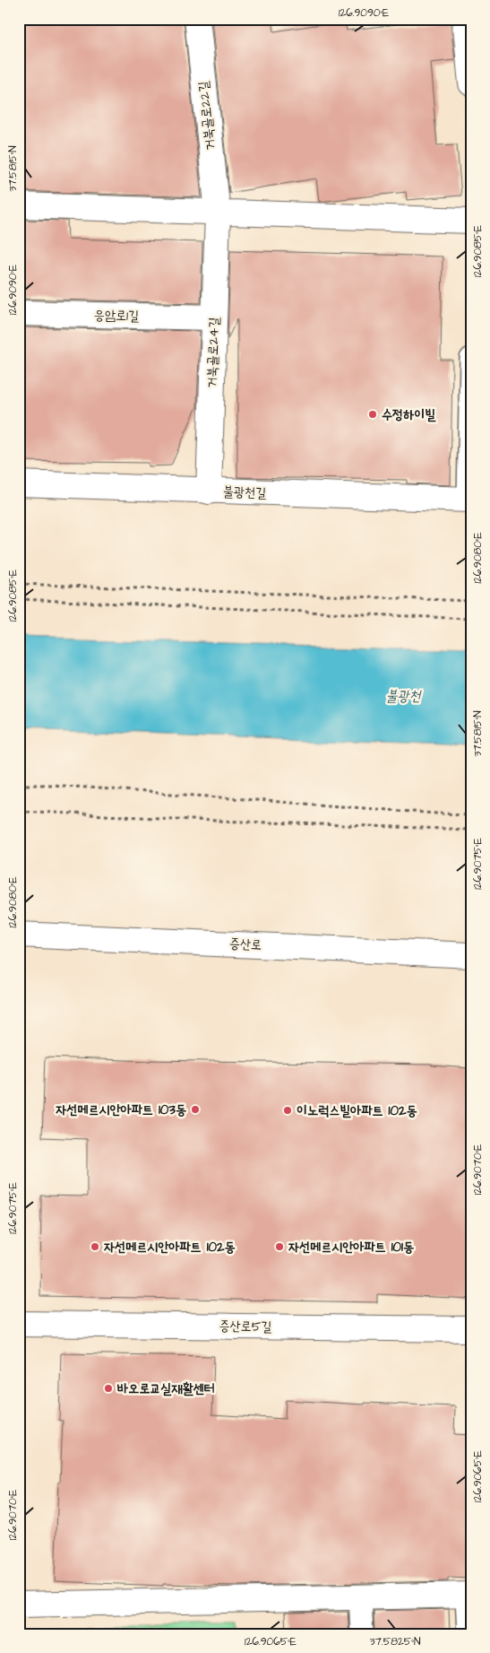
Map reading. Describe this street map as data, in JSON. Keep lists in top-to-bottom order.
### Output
{
  "streets": {
    "street": [
      "거북골로22길",
      "응암로1길",
      "거북골로24길",
      "불광천길",
      "증산로",
      "증산로5길"
    ]
  },
  "crossings": [
    ["거북골로22길", "거북골로24길"],
    ["응암로1길", "거북골로24길"],
    ["거북골로24길", "불광천길"]
  ],
  "water": ["불광천"],
  "places": [
    "수정하이빌",
    "자선메르시안아파트 103동",
    "이노럭스빌아파트 102동",
    "자선메르시안아파트 102동",
    "자선메르시안아파트 101동",
    "바오로교실재활센터"
  ],
  "coordinates": [
    "126.9090°E",
    "37.5815°N",
    "126.9085°E",
    "126.9080°E",
    "126.9075°E",
    "126.9070°E",
    "126.9065°E",
    "37.5825°N"
  ]
}
